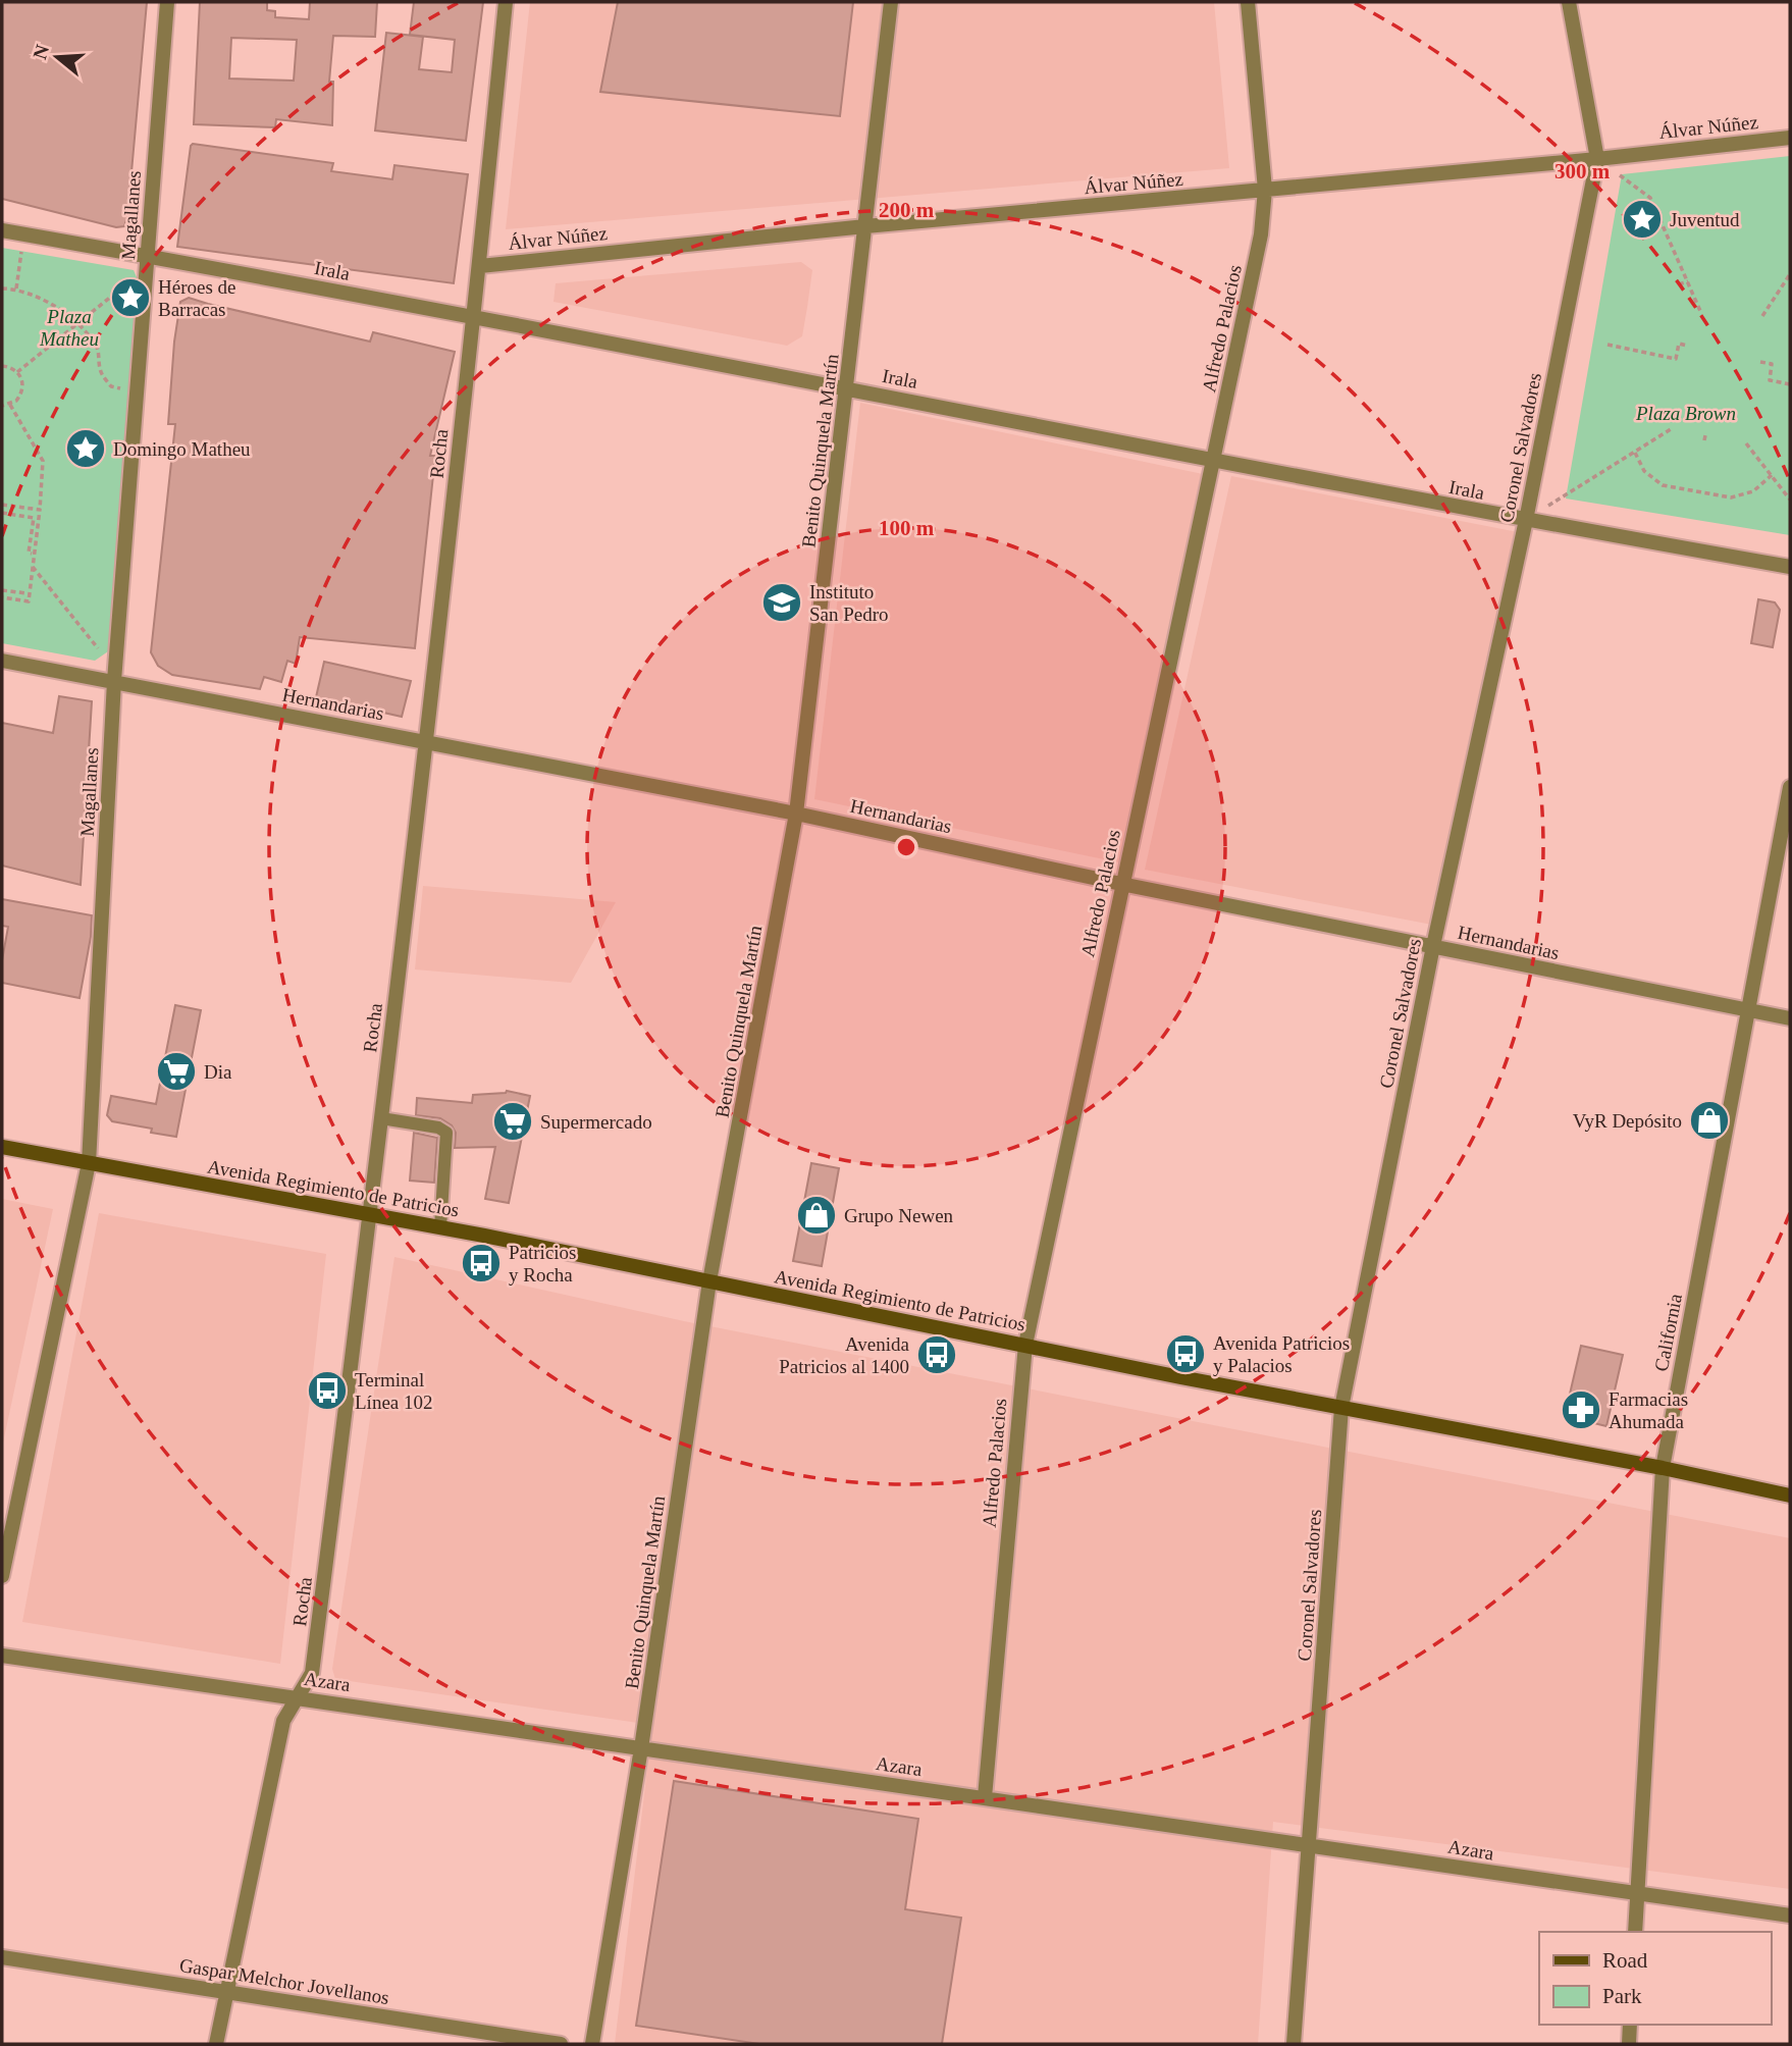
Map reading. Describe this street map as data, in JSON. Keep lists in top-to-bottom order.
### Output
{
  "streets": {
    "main road": ["Avenida Regimiento de Patricios"],
    "street": [
      "Álvar Núñez",
      "Magallanes",
      "Irala",
      "Alfredo Palacios",
      "Coronel Salvadores",
      "Benito Quinquela Martín",
      "Rocha",
      "Hernandarias",
      "California",
      "Azara",
      "Gaspar Melchor Jovellanos"
    ]
  },
  "crossings": [
    ["Álvar Núñez", "Alfredo Palacios"],
    ["Álvar Núñez", "Coronel Salvadores"],
    ["Álvar Núñez", "Benito Quinquela Martín"],
    ["Álvar Núñez", "Rocha"],
    ["Magallanes", "Irala"],
    ["Magallanes", "Hernandarias"],
    ["Magallanes", "Avenida Regimiento de Patricios"],
    ["Irala", "Alfredo Palacios"],
    ["Irala", "Coronel Salvadores"],
    ["Irala", "Benito Quinquela Martín"],
    ["Irala", "Rocha"],
    ["Alfredo Palacios", "Hernandarias"],
    ["Alfredo Palacios", "Avenida Regimiento de Patricios"],
    ["Alfredo Palacios", "Azara"],
    ["Coronel Salvadores", "Hernandarias"],
    ["Coronel Salvadores", "Avenida Regimiento de Patricios"],
    ["Coronel Salvadores", "Azara"],
    ["Benito Quinquela Martín", "Hernandarias"],
    ["Benito Quinquela Martín", "Avenida Regimiento de Patricios"],
    ["Benito Quinquela Martín", "Azara"],
    ["Rocha", "Hernandarias"],
    ["Rocha", "Avenida Regimiento de Patricios"],
    ["Rocha", "Azara"],
    ["Rocha", "Gaspar Melchor Jovellanos"],
    ["Hernandarias", "California"],
    ["Avenida Regimiento de Patricios", "California"],
    ["California", "Azara"]
  ],
  "parks": ["Plaza Matheu", "Plaza Brown"],
  "places": {
    "place": ["Juventud", "Héroes de Barracas", "Domingo Matheu"],
    "school or university": ["Instituto San Pedro"],
    "supermarket": ["Dia", "Supermercado"],
    "shop": ["VyR Depósito", "Grupo Newen"],
    "bus stop": [
      "Patricios y Rocha",
      "Avenida Patricios y Palacios",
      "Avenida Patricios al 1400",
      "Terminal Línea 102"
    ],
    "pharmacy": ["Farmacias Ahumada"]
  },
  "legend": ["Road", "Park"],
  "north": "left",
  "rings": ["300 m", "200 m", "100 m"]
}
